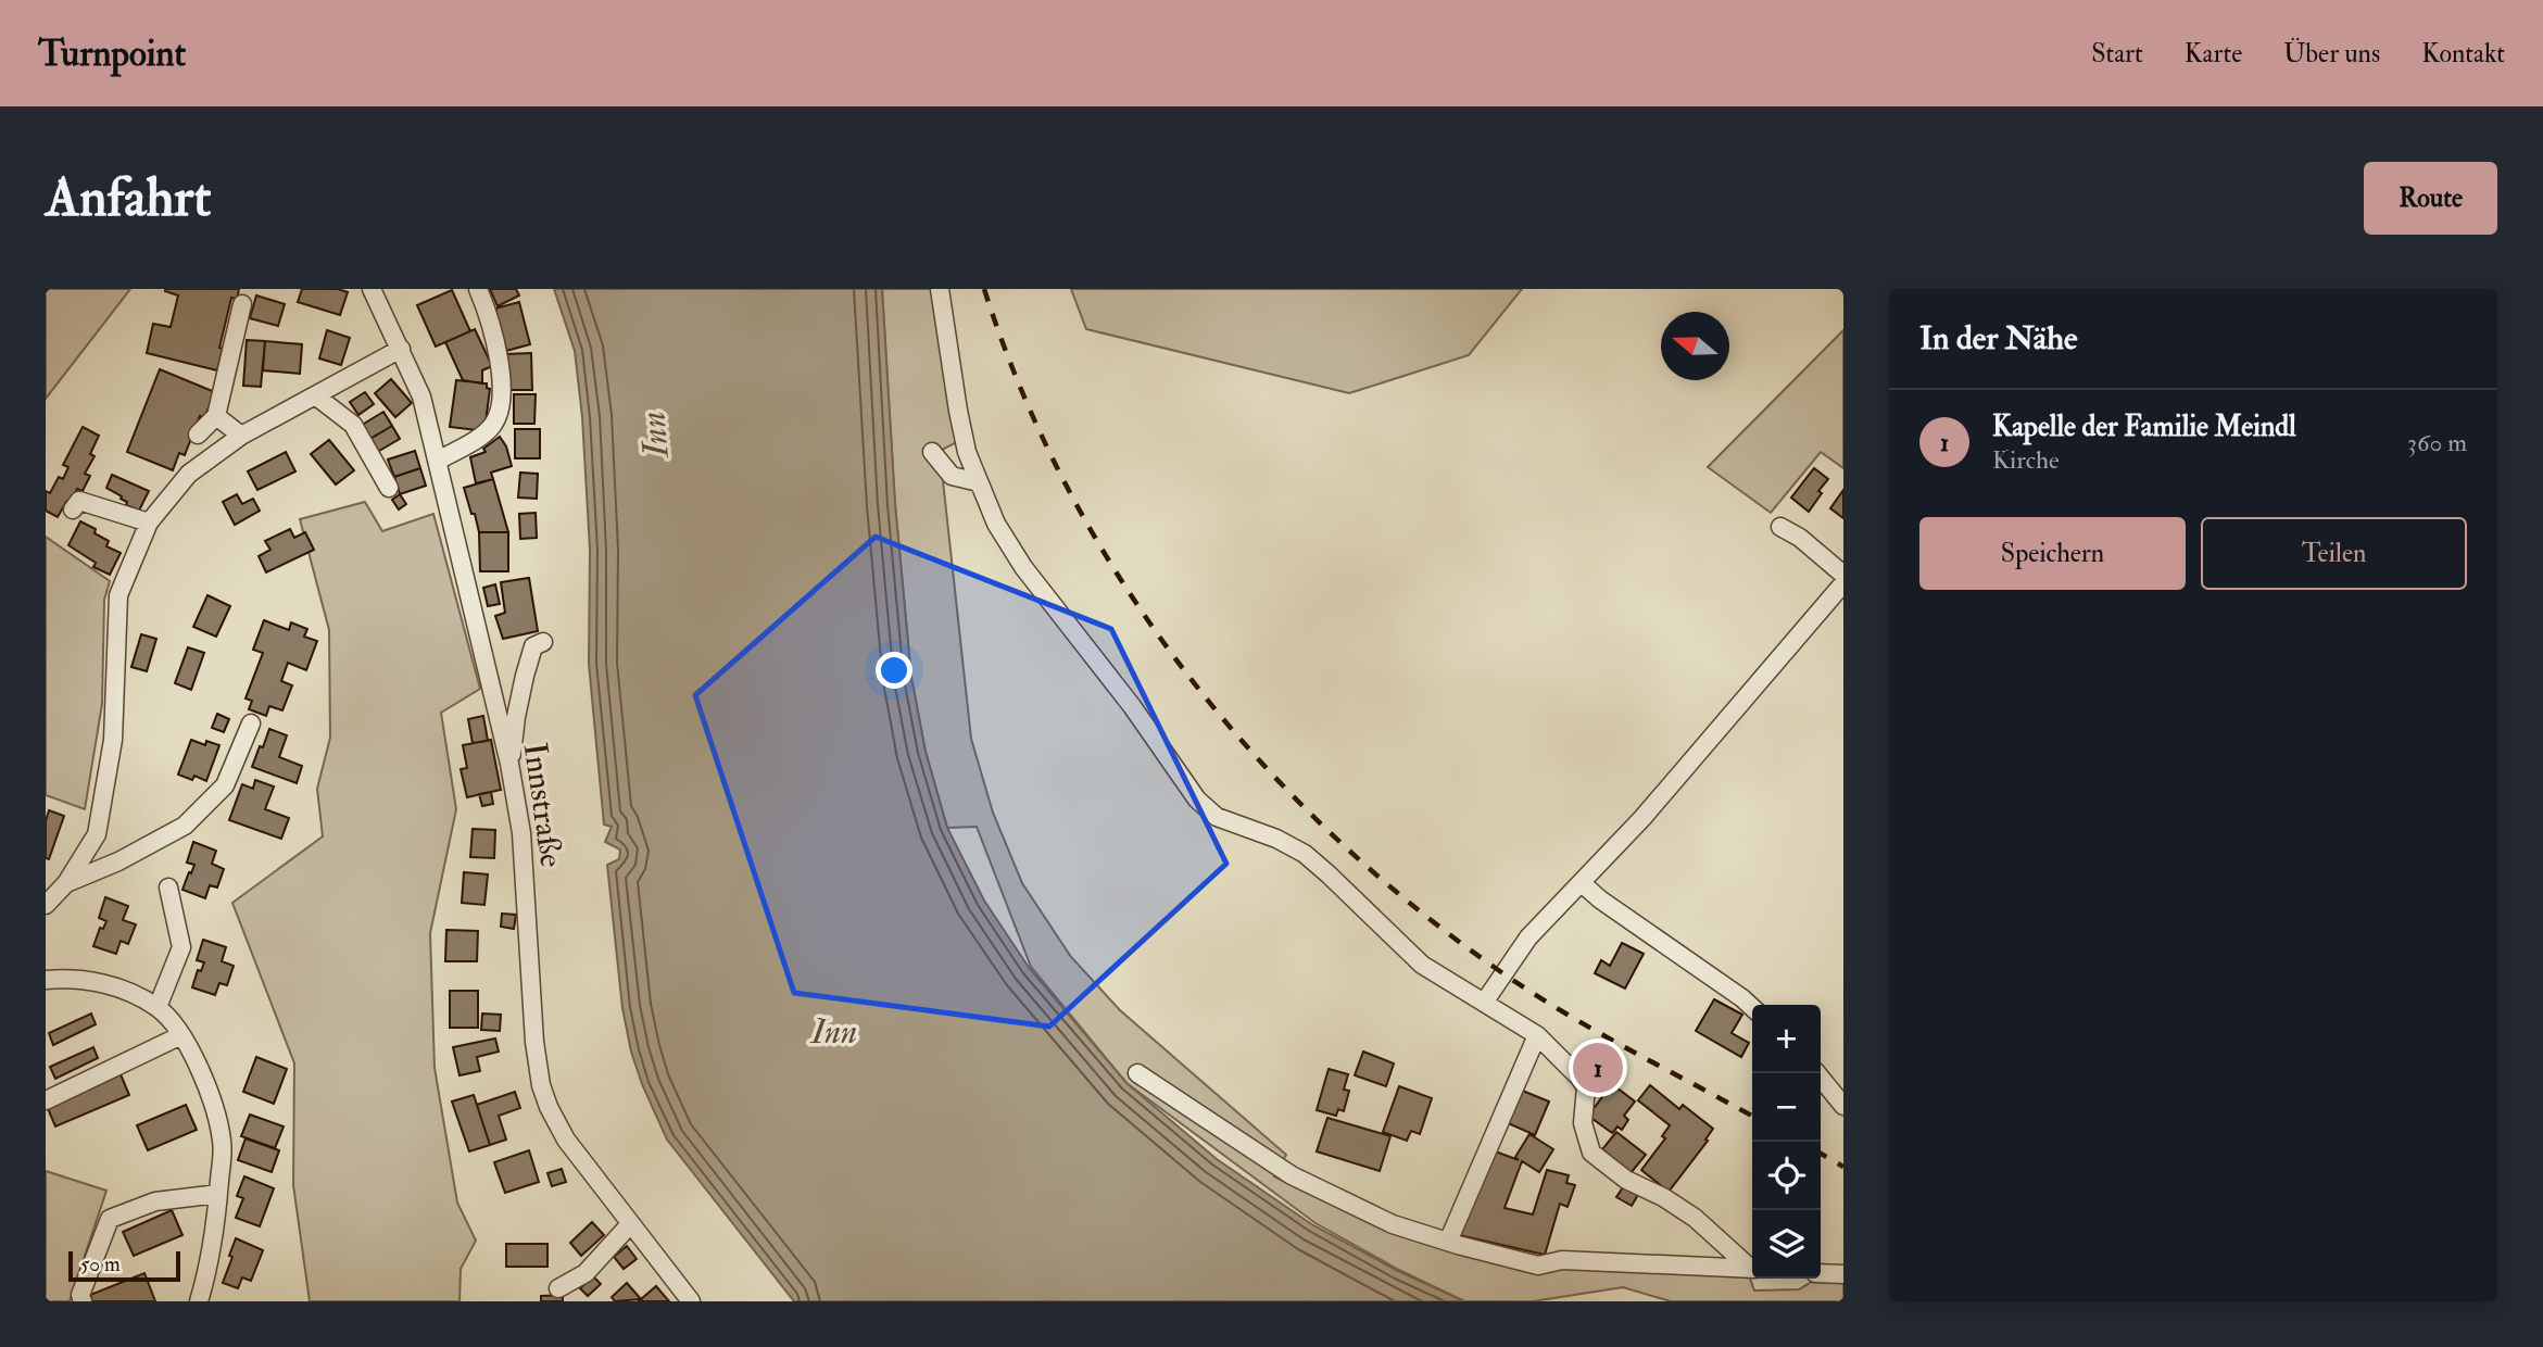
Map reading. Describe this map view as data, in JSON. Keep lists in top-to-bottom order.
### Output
{
  "streets": {
    "street": ["Innstraße"]
  },
  "water": ["Inn"],
  "scale_bar": "50 m",
  "north": "left",
  "page": {
    "header": "Turnpoint",
    "nav": [
      "Start",
      "Karte",
      "Über uns",
      "Kontakt"
    ],
    "buttons": [
      "Route",
      ["Speichern", "Teilen"]
    ],
    "title": "Anfahrt",
    "heading": "In der Nähe",
    "list": [
      {
        "mark": "1",
        "name": "Kapelle der Familie Meindl",
        "note": "Kirche",
        "value": "360 m"
      }
    ],
    "map_buttons": ["+", "−"],
    "pins": "1",
    "scale": "50 m"
  }
}
